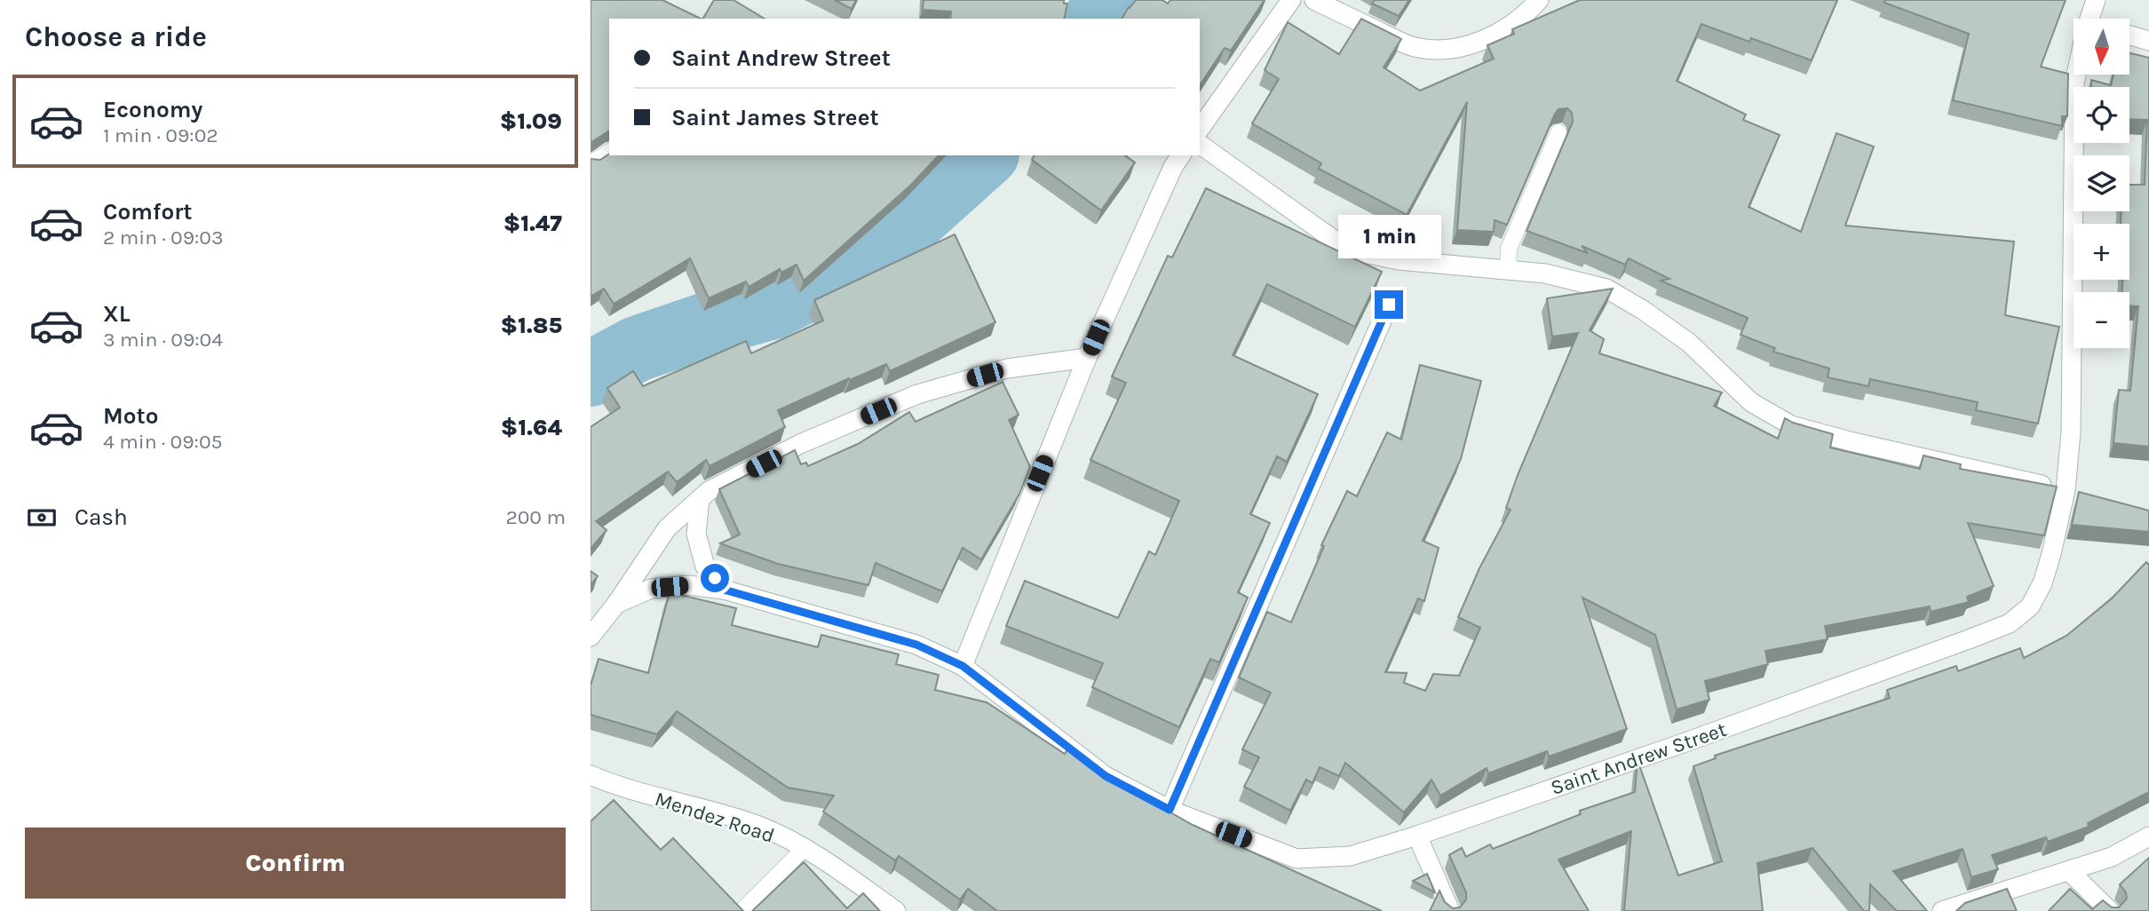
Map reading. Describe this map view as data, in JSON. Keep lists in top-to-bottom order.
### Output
{
  "streets": {
    "street": ["Saint Andrew Street", "Mendez Road"]
  },
  "north": "bottom",
  "page": {
    "heading": "Choose a ride",
    "map_buttons": ["+", "−"],
    "banner": ["Saint Andrew Street", "Saint James Street"],
    "list": [
      {
        "name": "Economy",
        "note": "1 min · 09:02",
        "value": "$1.09"
      },
      {
        "name": "Comfort",
        "note": "2 min · 09:03",
        "value": "$1.47"
      },
      {
        "name": "XL",
        "note": "3 min · 09:04",
        "value": "$1.85"
      },
      {
        "name": "Moto",
        "note": "4 min · 09:05",
        "value": "$1.64"
      }
    ],
    "bubble": "1 min",
    "pay": ["Cash", "200 m"],
    "buttons": "Confirm"
  }
}
